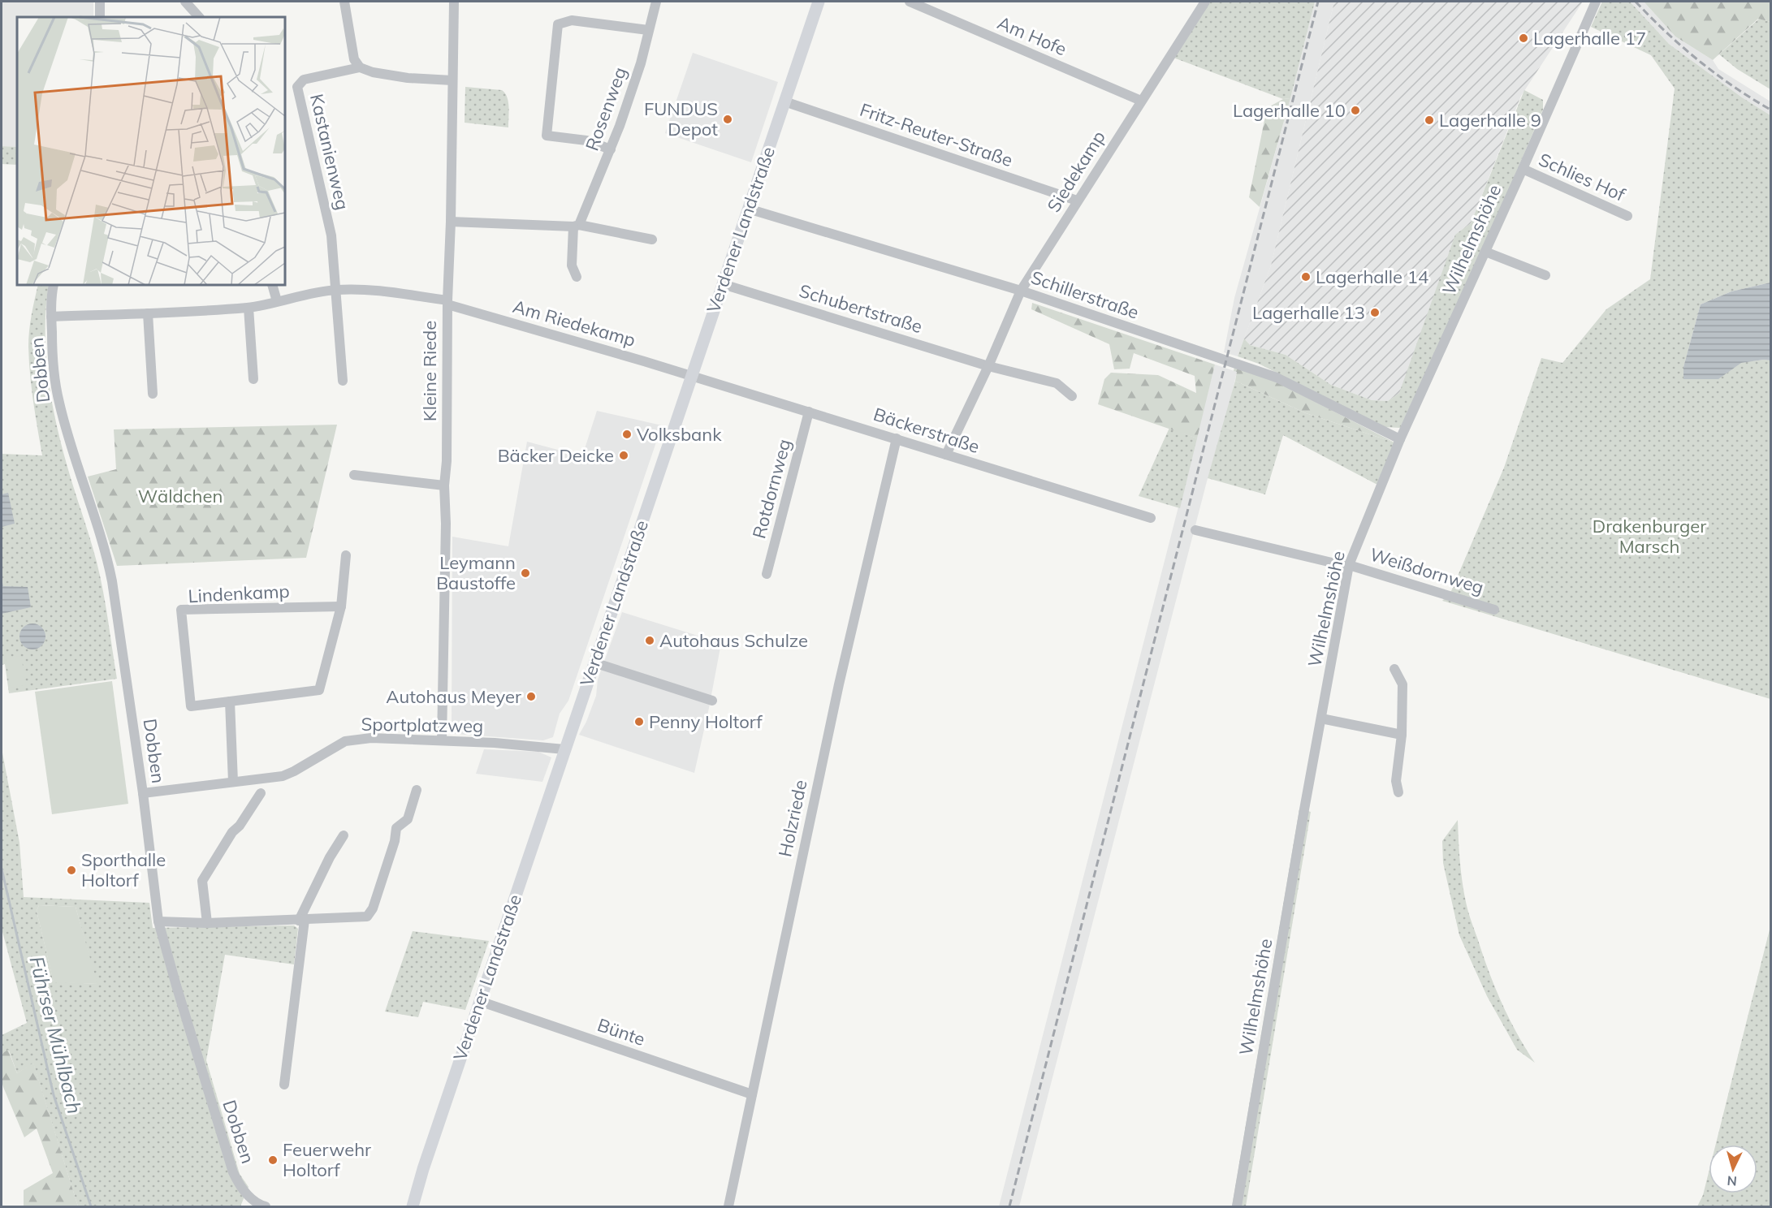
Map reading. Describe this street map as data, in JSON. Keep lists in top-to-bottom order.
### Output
{
  "streets": {
    "main road": ["Verdener Landstraße"],
    "street": [
      "Am Hofe",
      "Rosenweg",
      "Fritz-Reuter-Straße",
      "Kastanienweg",
      "Siedekamp",
      "Schlies Hof",
      "Wilhelmshöhe",
      "Schillerstraße",
      "Schubertstraße",
      "Am Riedekamp",
      "Dobben",
      "Kleine Riede",
      "Bäckerstraße",
      "Rotdornweg",
      "Weißdornweg",
      "Lindenkamp",
      "Sportplatzweg",
      "Holzriede",
      "Bünte"
    ]
  },
  "crossings": [
    ["Am Hofe", "Siedekamp"],
    ["Fritz-Reuter-Straße", "Siedekamp"],
    ["Fritz-Reuter-Straße", "Verdener Landstraße"],
    ["Kastanienweg", "Am Riedekamp"],
    ["Siedekamp", "Schillerstraße"],
    ["Siedekamp", "Schubertstraße"],
    ["Siedekamp", "Bäckerstraße"],
    ["Schlies Hof", "Wilhelmshöhe"],
    ["Verdener Landstraße", "Schillerstraße"],
    ["Verdener Landstraße", "Schubertstraße"],
    ["Verdener Landstraße", "Am Riedekamp"],
    ["Verdener Landstraße", "Bäckerstraße"],
    ["Verdener Landstraße", "Sportplatzweg"],
    ["Verdener Landstraße", "Bünte"],
    ["Wilhelmshöhe", "Schillerstraße"],
    ["Wilhelmshöhe", "Weißdornweg"],
    ["Am Riedekamp", "Dobben"],
    ["Am Riedekamp", "Kleine Riede"],
    ["Am Riedekamp", "Bäckerstraße"],
    ["Dobben", "Sportplatzweg"],
    ["Kleine Riede", "Sportplatzweg"],
    ["Bäckerstraße", "Rotdornweg"],
    ["Bäckerstraße", "Holzriede"],
    ["Holzriede", "Bünte"]
  ],
  "water": ["Führser Mühlbach"],
  "parks": ["Wäldchen", "Drakenburger Marsch"],
  "places": [
    "Lagerhalle 17",
    "Lagerhalle 10",
    "FUNDUS Depot",
    "Lagerhalle 9",
    "Lagerhalle 14",
    "Lagerhalle 13",
    "Volksbank",
    "Bäcker Deicke",
    "Leymann Baustoffe",
    "Autohaus Schulze",
    "Autohaus Meyer",
    "Penny Holtorf",
    "Sporthalle Holtorf",
    "Feuerwehr Holtorf"
  ],
  "north": "bottom"
}
